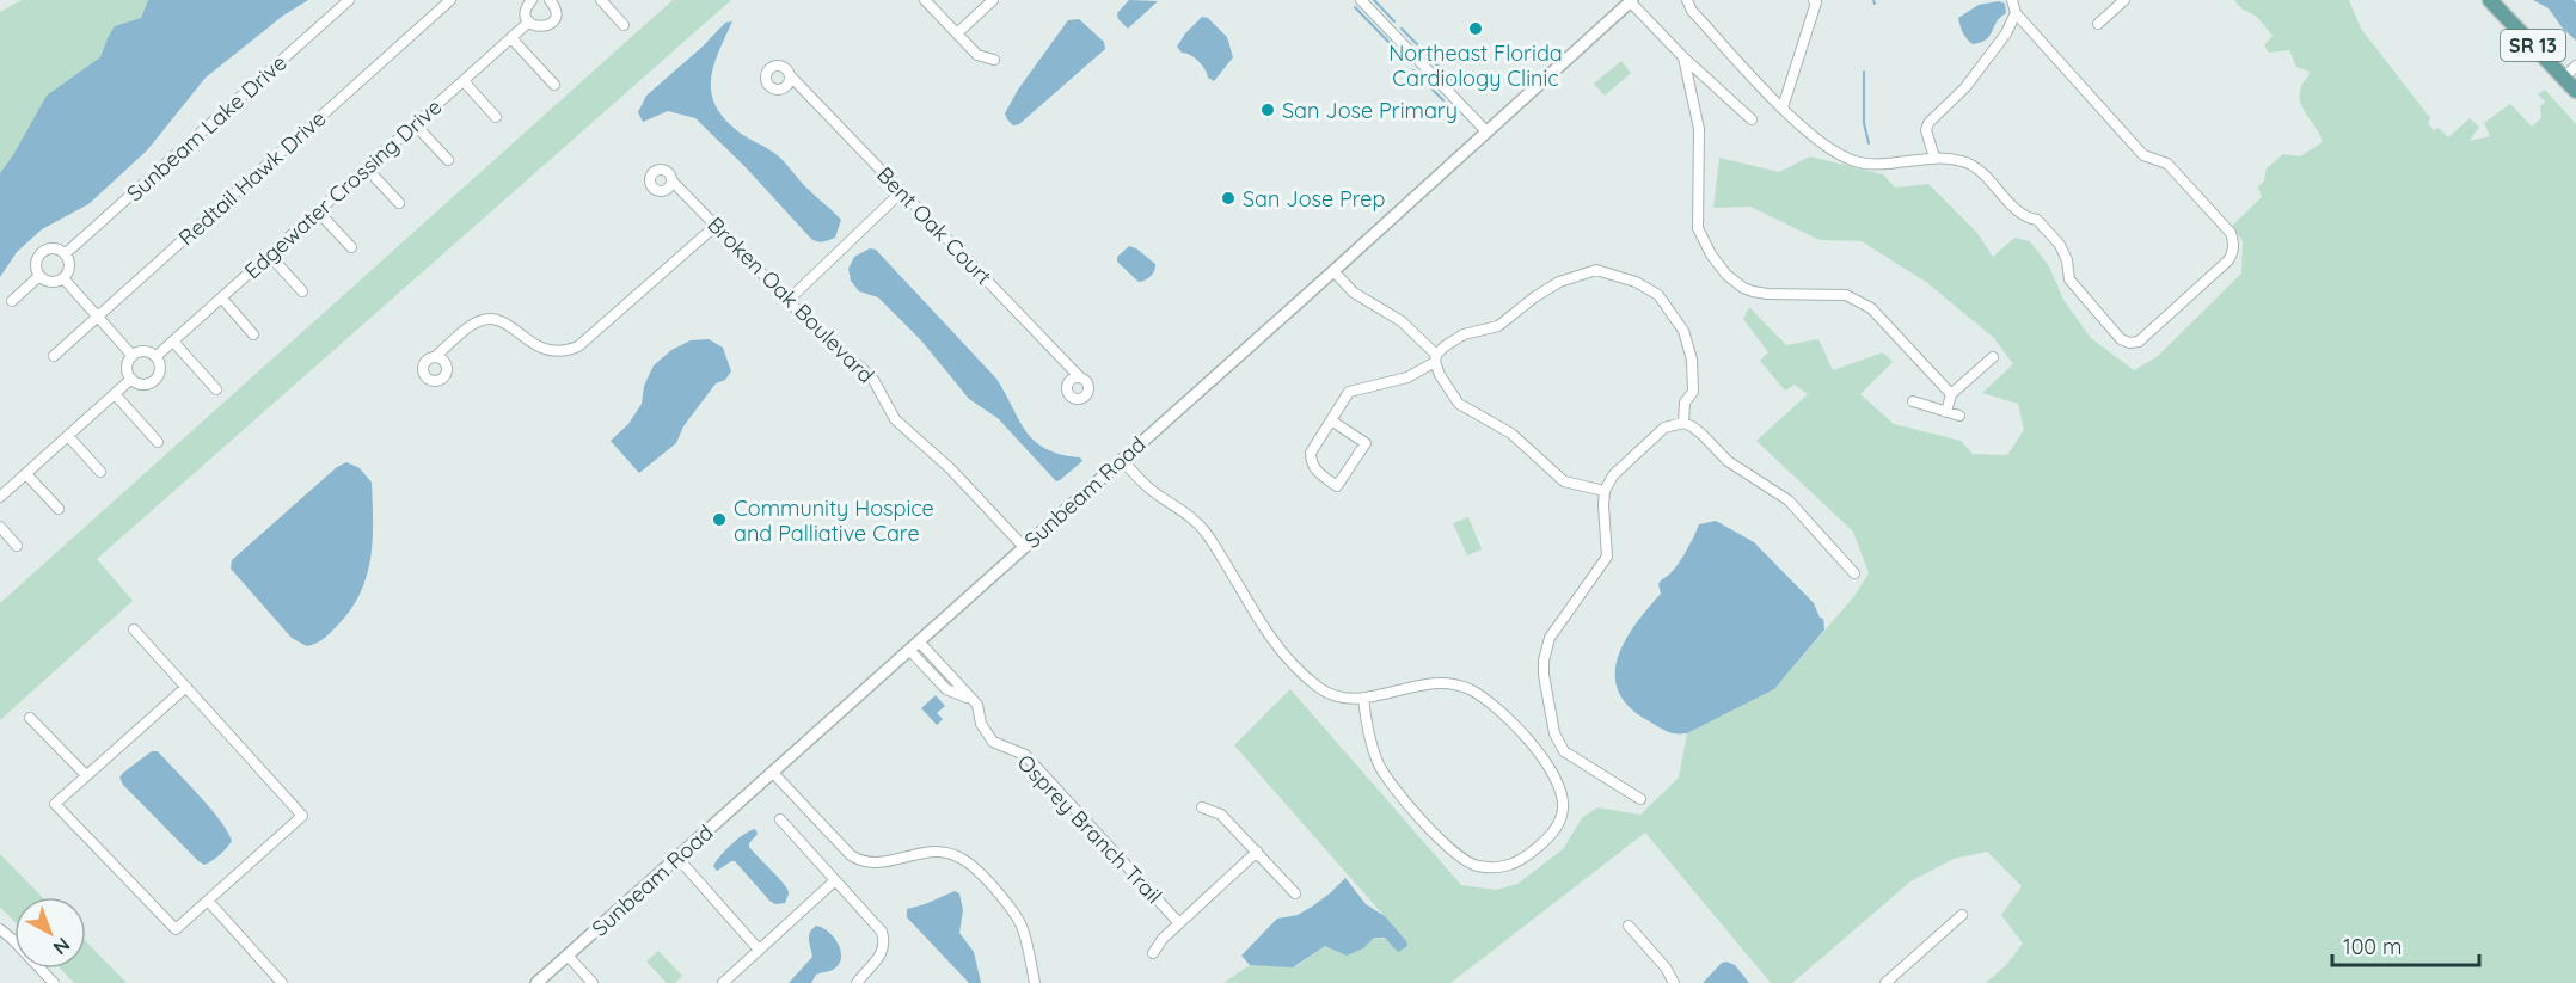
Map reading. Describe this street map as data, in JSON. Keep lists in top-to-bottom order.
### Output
{
  "streets": {
    "main road": ["SR 13"],
    "street": [
      "Sunbeam Lake Drive",
      "Redtail Hawk Drive",
      "Edgewater Crossing Drive",
      "Bent Oak Court",
      "Broken Oak Boulevard",
      "Sunbeam Road",
      "Osprey Branch Trail"
    ]
  },
  "crossings": [
    ["Broken Oak Boulevard", "Sunbeam Road"],
    ["Sunbeam Road", "Osprey Branch Trail"]
  ],
  "places": [
    "Northeast Florida Cardiology Clinic",
    "San Jose Primary",
    "San Jose Prep",
    "Community Hospice and Palliative Care"
  ],
  "scale_bar": "100 m",
  "north": "bottom right"
}
